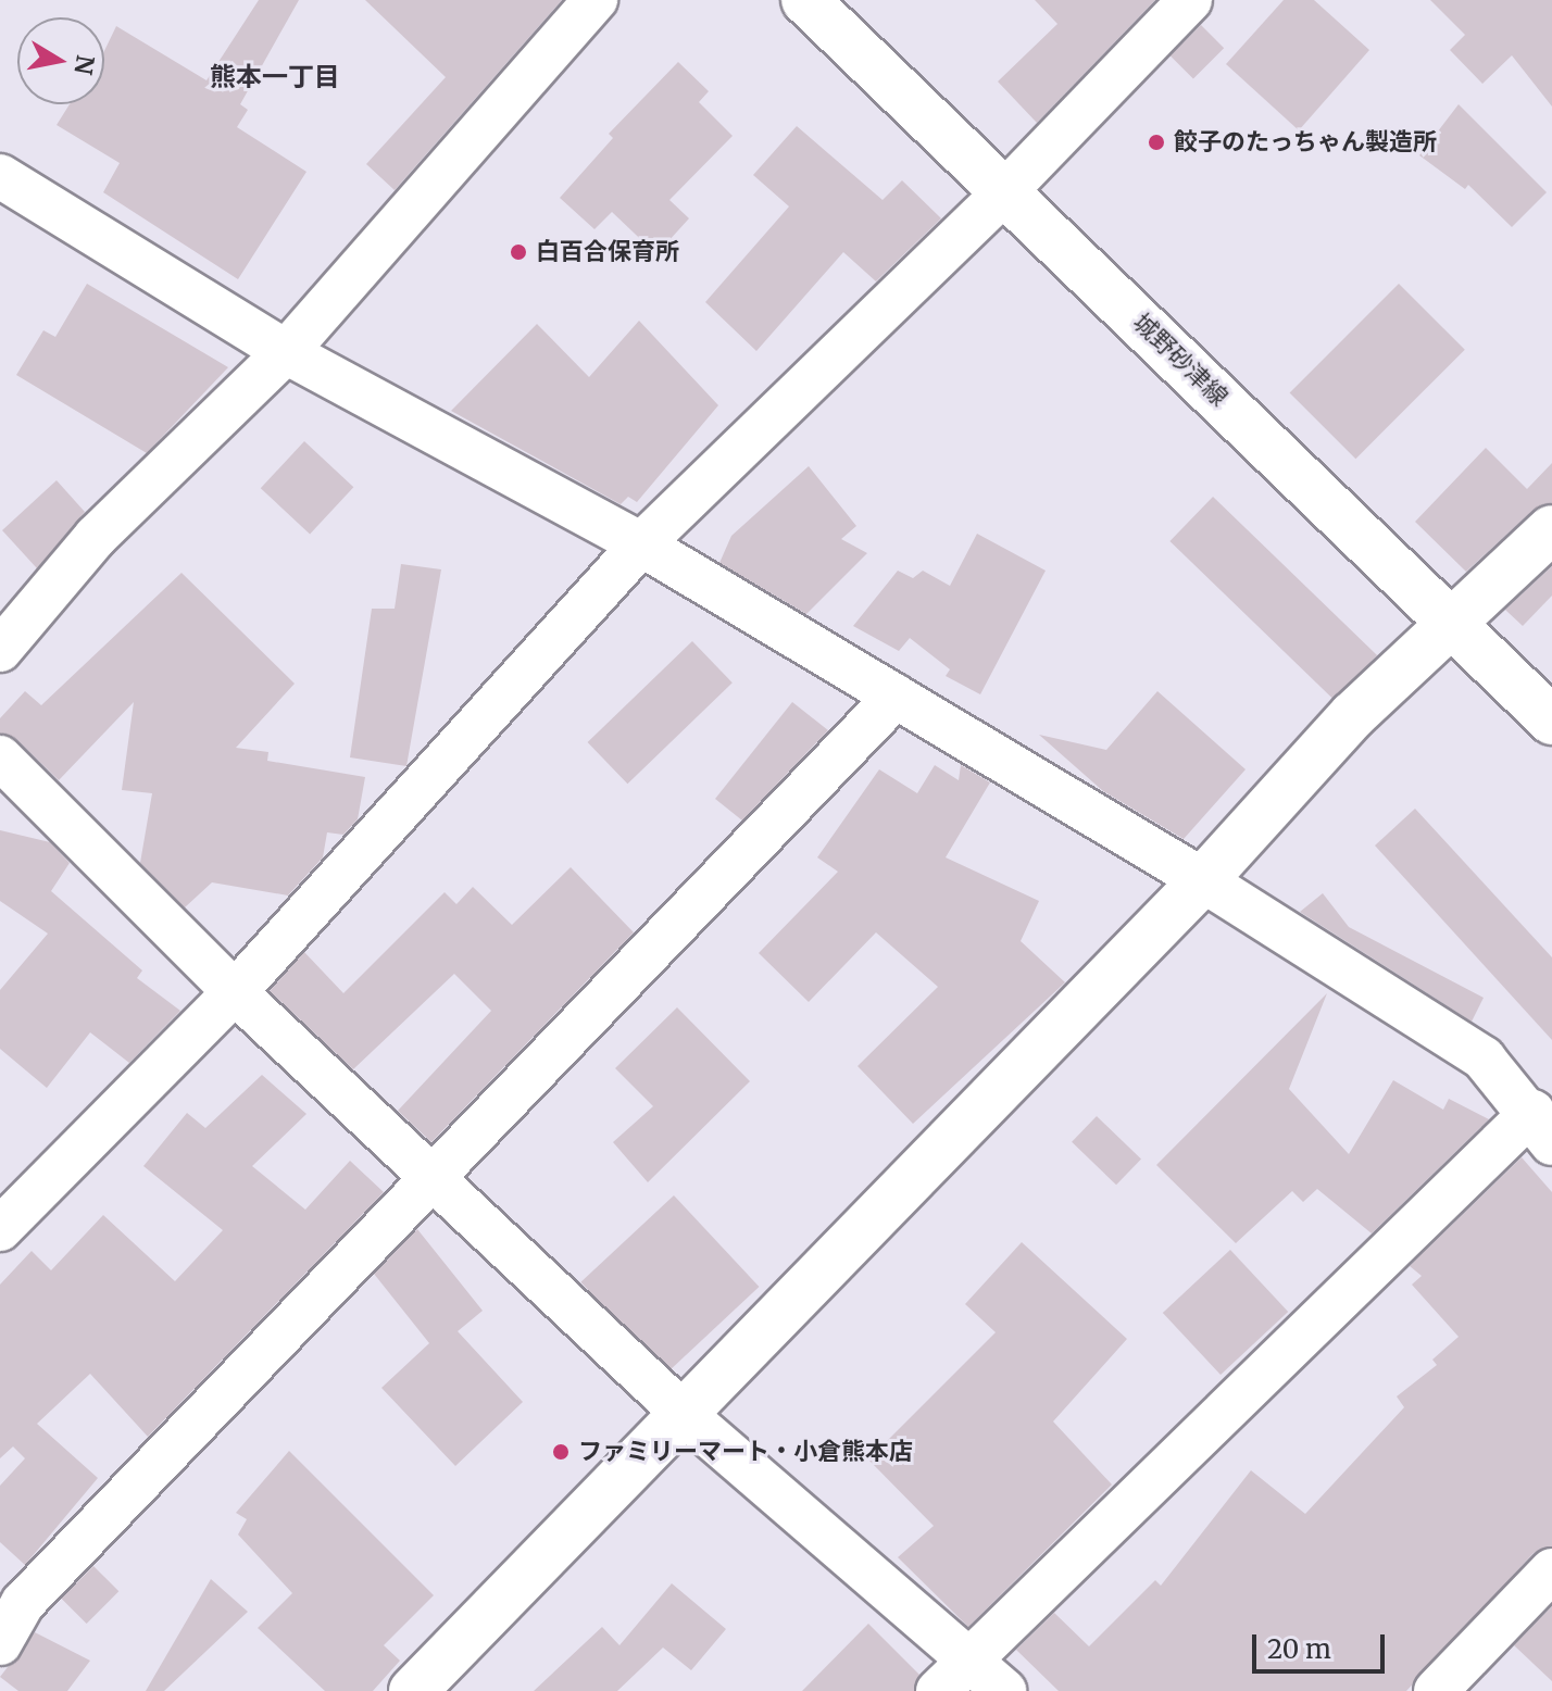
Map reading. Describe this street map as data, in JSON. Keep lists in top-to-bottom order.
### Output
{
  "streets": {
    "street": ["城野砂津線"]
  },
  "districts": ["熊本一丁目"],
  "places": ["餃子のたっちゃん製造所", "白百合保育所", "ファミリーマート・小倉熊本店"],
  "scale_bar": "20 m",
  "north": "right"
}
